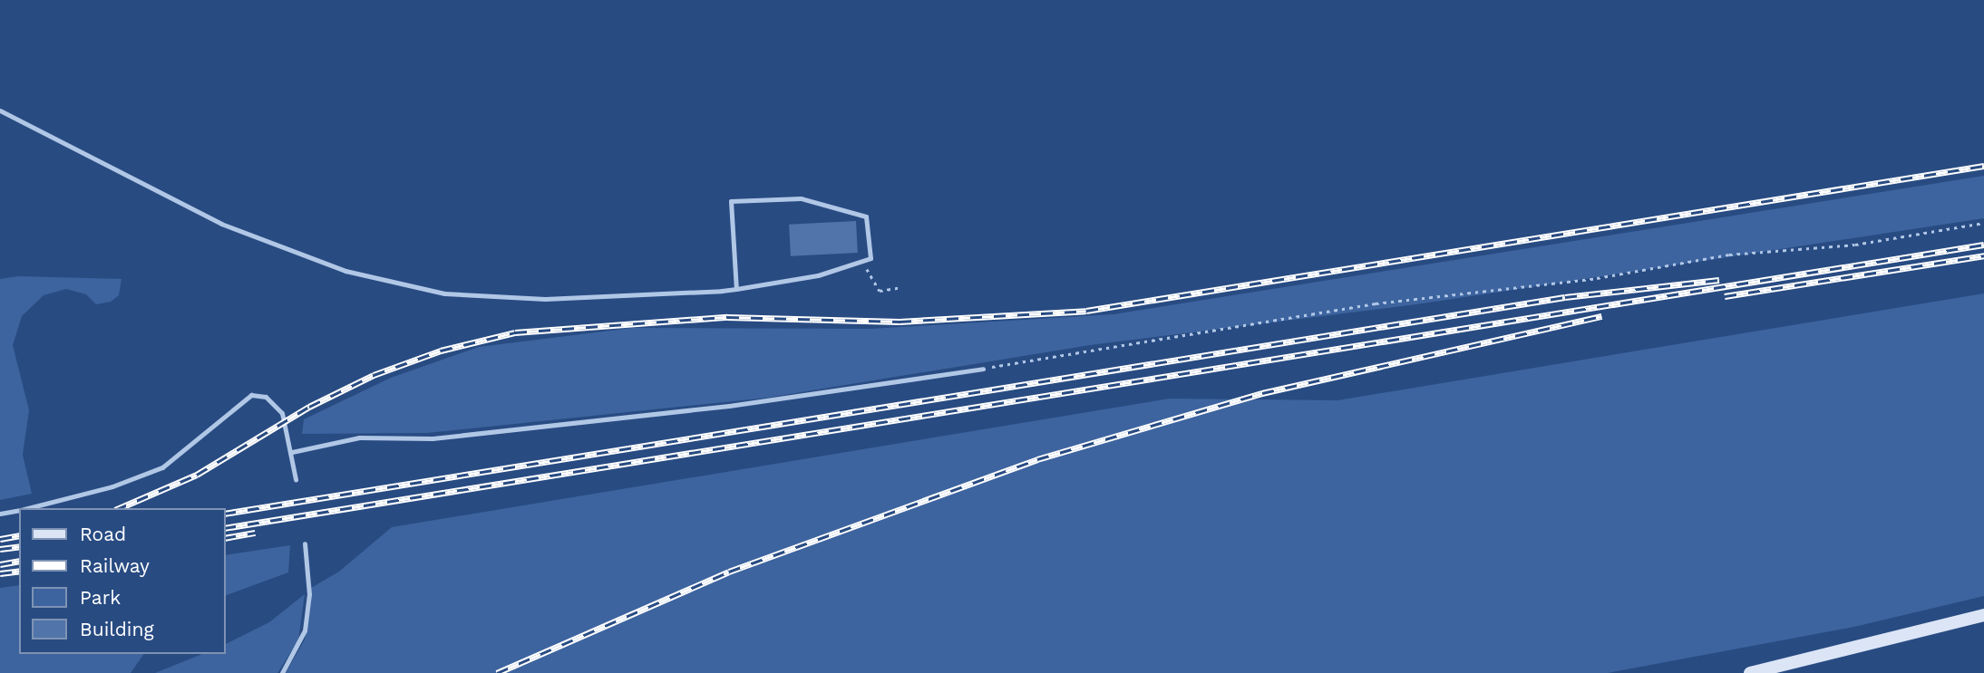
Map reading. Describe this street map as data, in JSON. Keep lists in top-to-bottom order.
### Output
{
  "legend": [
    "Road",
    "Railway",
    "Park",
    "Building"
  ]
}
